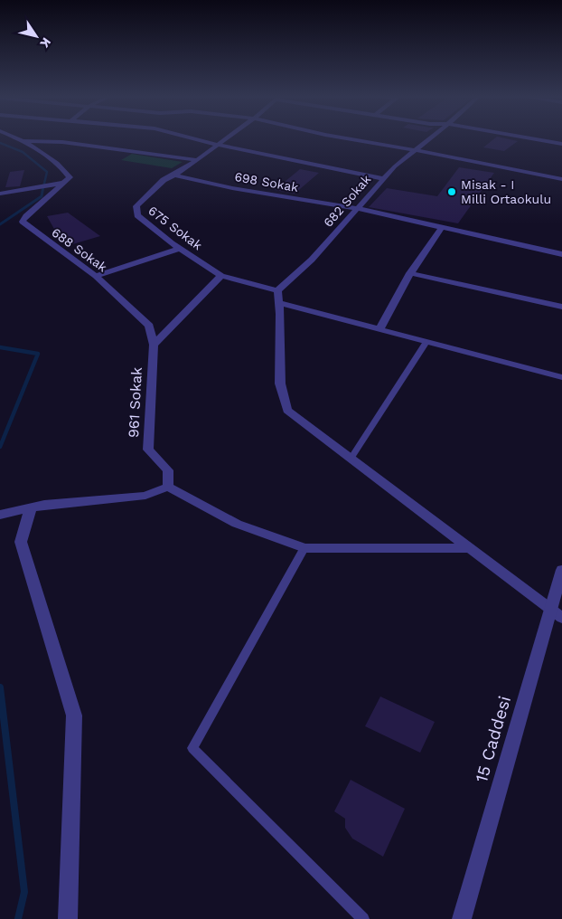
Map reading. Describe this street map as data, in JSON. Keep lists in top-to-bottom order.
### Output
{
  "streets": {
    "street": [
      "698 Sokak",
      "682 Sokak",
      "675 Sokak",
      "688 Sokak",
      "961 Sokak",
      "15 Caddesi"
    ]
  },
  "crossings": [
    ["698 Sokak", "682 Sokak"],
    ["698 Sokak", "675 Sokak"],
    ["682 Sokak", "675 Sokak"],
    ["688 Sokak", "961 Sokak"]
  ],
  "places": ["Misak - I Milli Ortaokulu"],
  "north": "bottom right"
}
